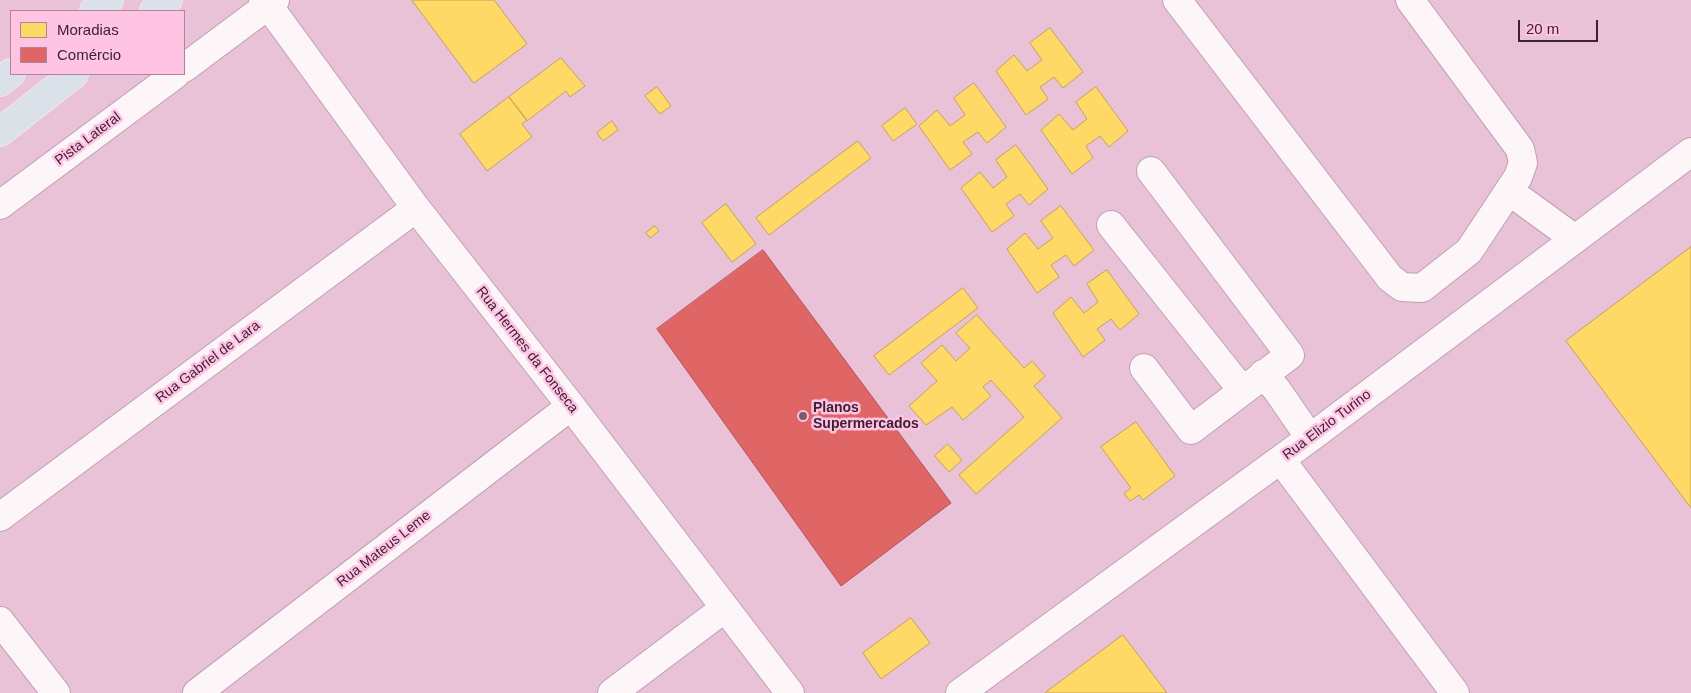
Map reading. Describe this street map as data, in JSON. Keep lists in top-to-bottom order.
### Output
{
  "streets": {
    "street": [
      "Pista Lateral",
      "Rua Hermes da Fonseca",
      "Rua Gabriel de Lara",
      "Rua Elizio Turino",
      "Rua Mateus Leme"
    ]
  },
  "crossings": [
    ["Rua Hermes da Fonseca", "Rua Gabriel de Lara"],
    ["Rua Hermes da Fonseca", "Rua Mateus Leme"]
  ],
  "places": ["Planos Supermercados"],
  "legend": ["Moradias", "Comércio"],
  "scale_bar": "20 m"
}
